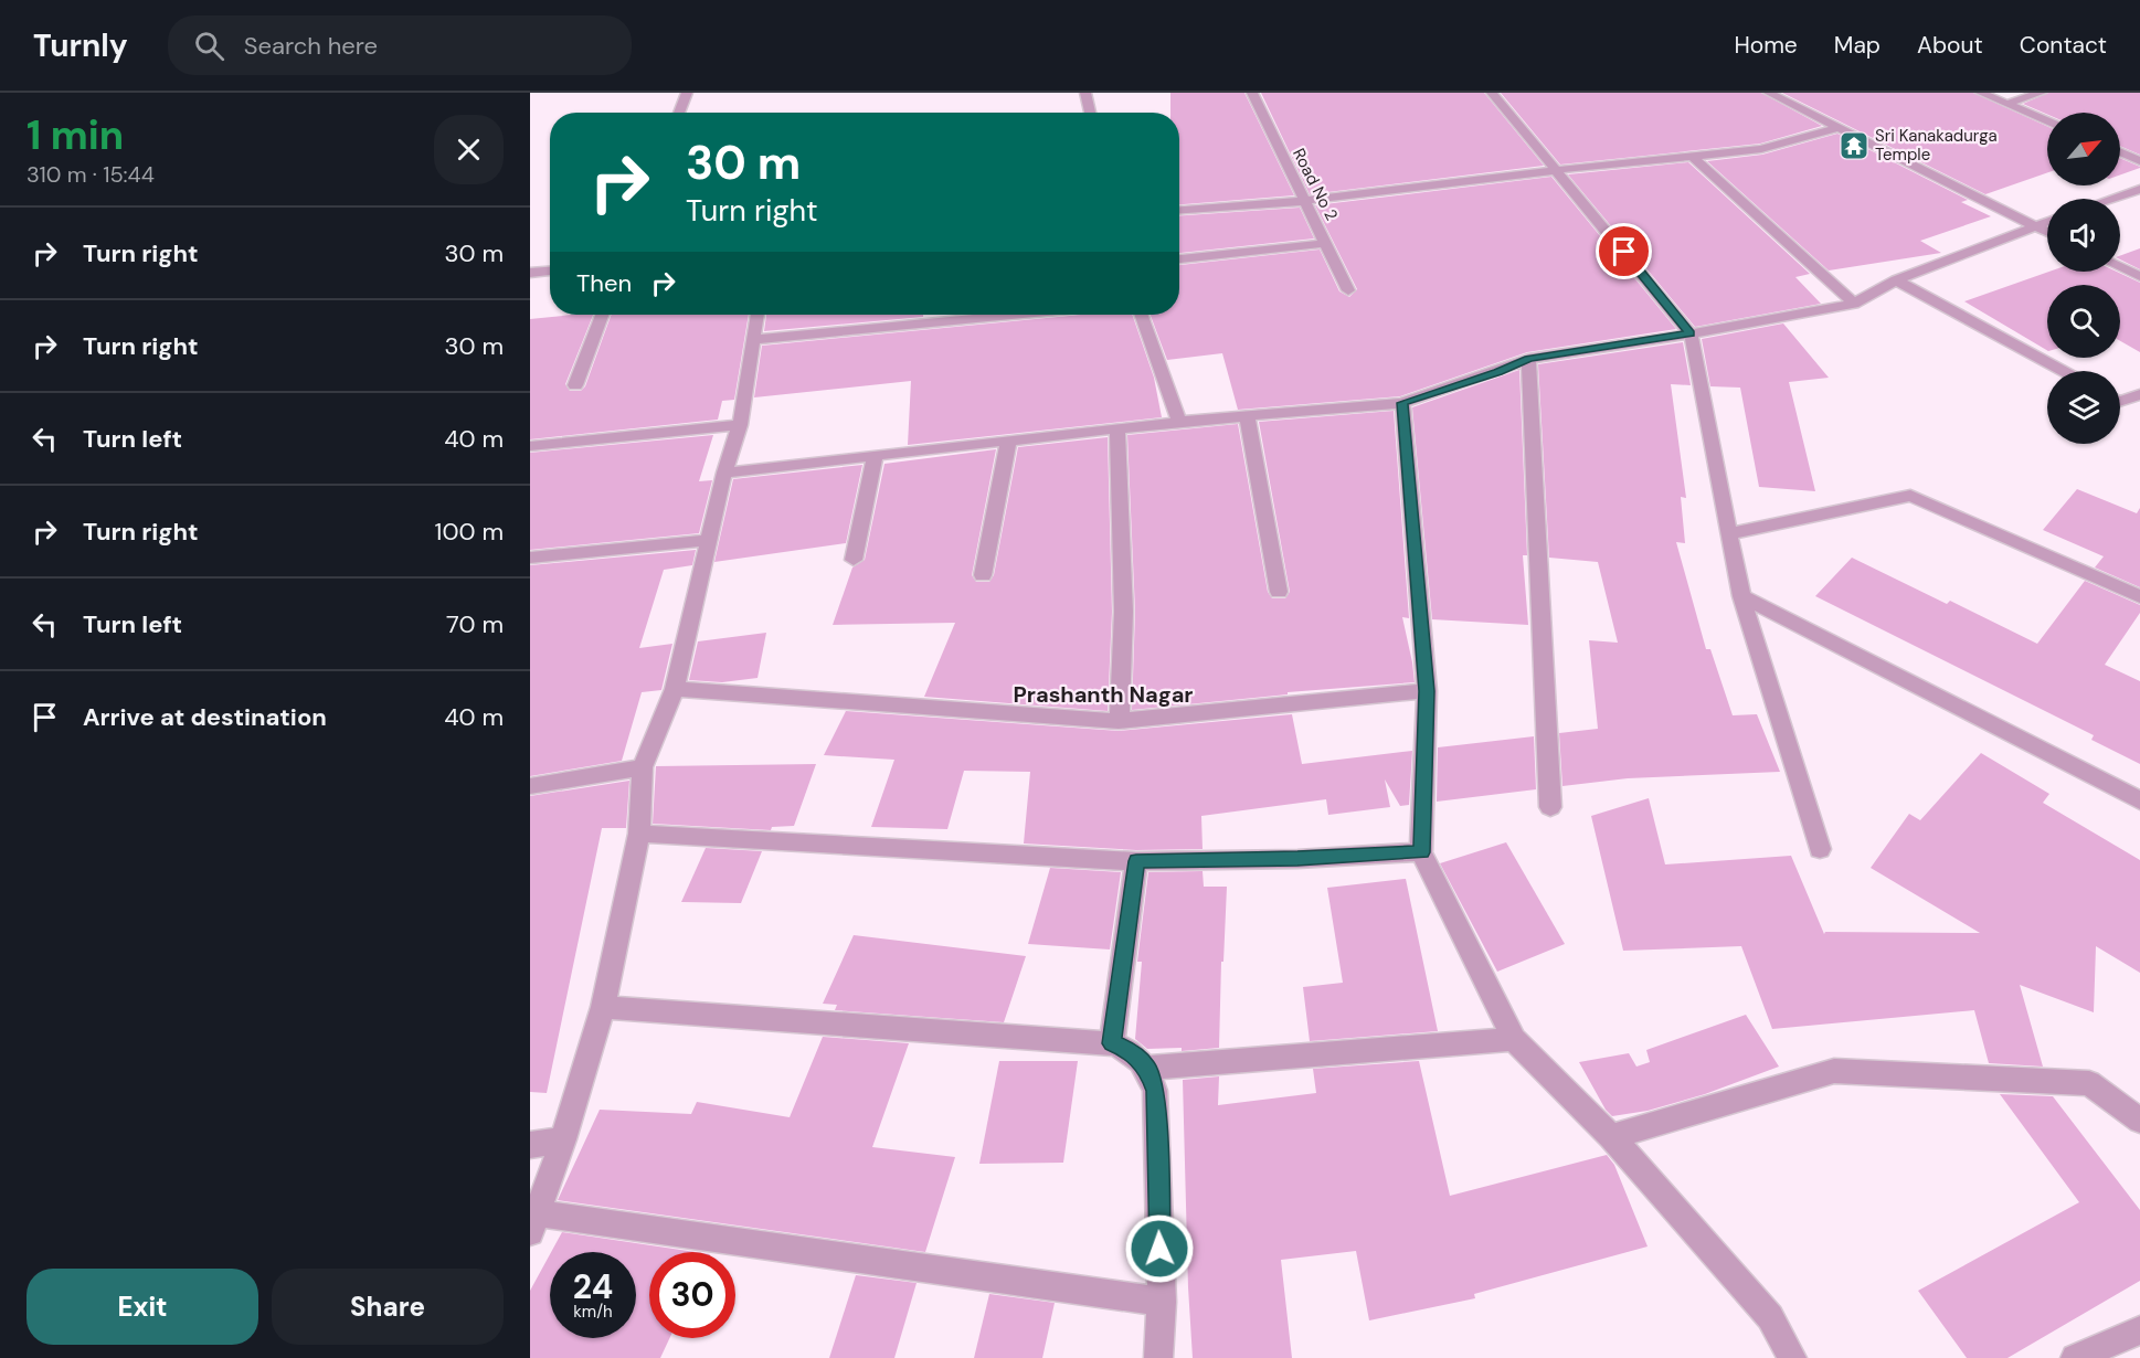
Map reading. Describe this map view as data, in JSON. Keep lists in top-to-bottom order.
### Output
{
  "streets": {
    "street": ["Road No 2"]
  },
  "districts": ["Prashanth Nagar"],
  "places": {
    "temple": ["Sri Kanakadurga Temple"]
  },
  "north": "top right",
  "page": {
    "header": "Turnly",
    "search": "Search here",
    "nav": [
      "Home",
      "Map",
      "About",
      "Contact"
    ],
    "heading": ["1 min", "310 m · 15:44"],
    "turn": ["30 m", "Turn right"],
    "list": [
      {
        "name": "Turn right",
        "value": "30 m"
      },
      {
        "name": "Turn right",
        "value": "30 m"
      },
      {
        "name": "Turn left",
        "value": "40 m"
      },
      {
        "name": "Turn right",
        "value": "100 m"
      },
      {
        "name": "Turn left",
        "value": "70 m"
      },
      {
        "name": "Arrive at destination",
        "value": "40 m"
      }
    ],
    "then": "Then",
    "speed": "24 km/h",
    "limit": "30",
    "buttons": ["Exit", "Share"]
  }
}
